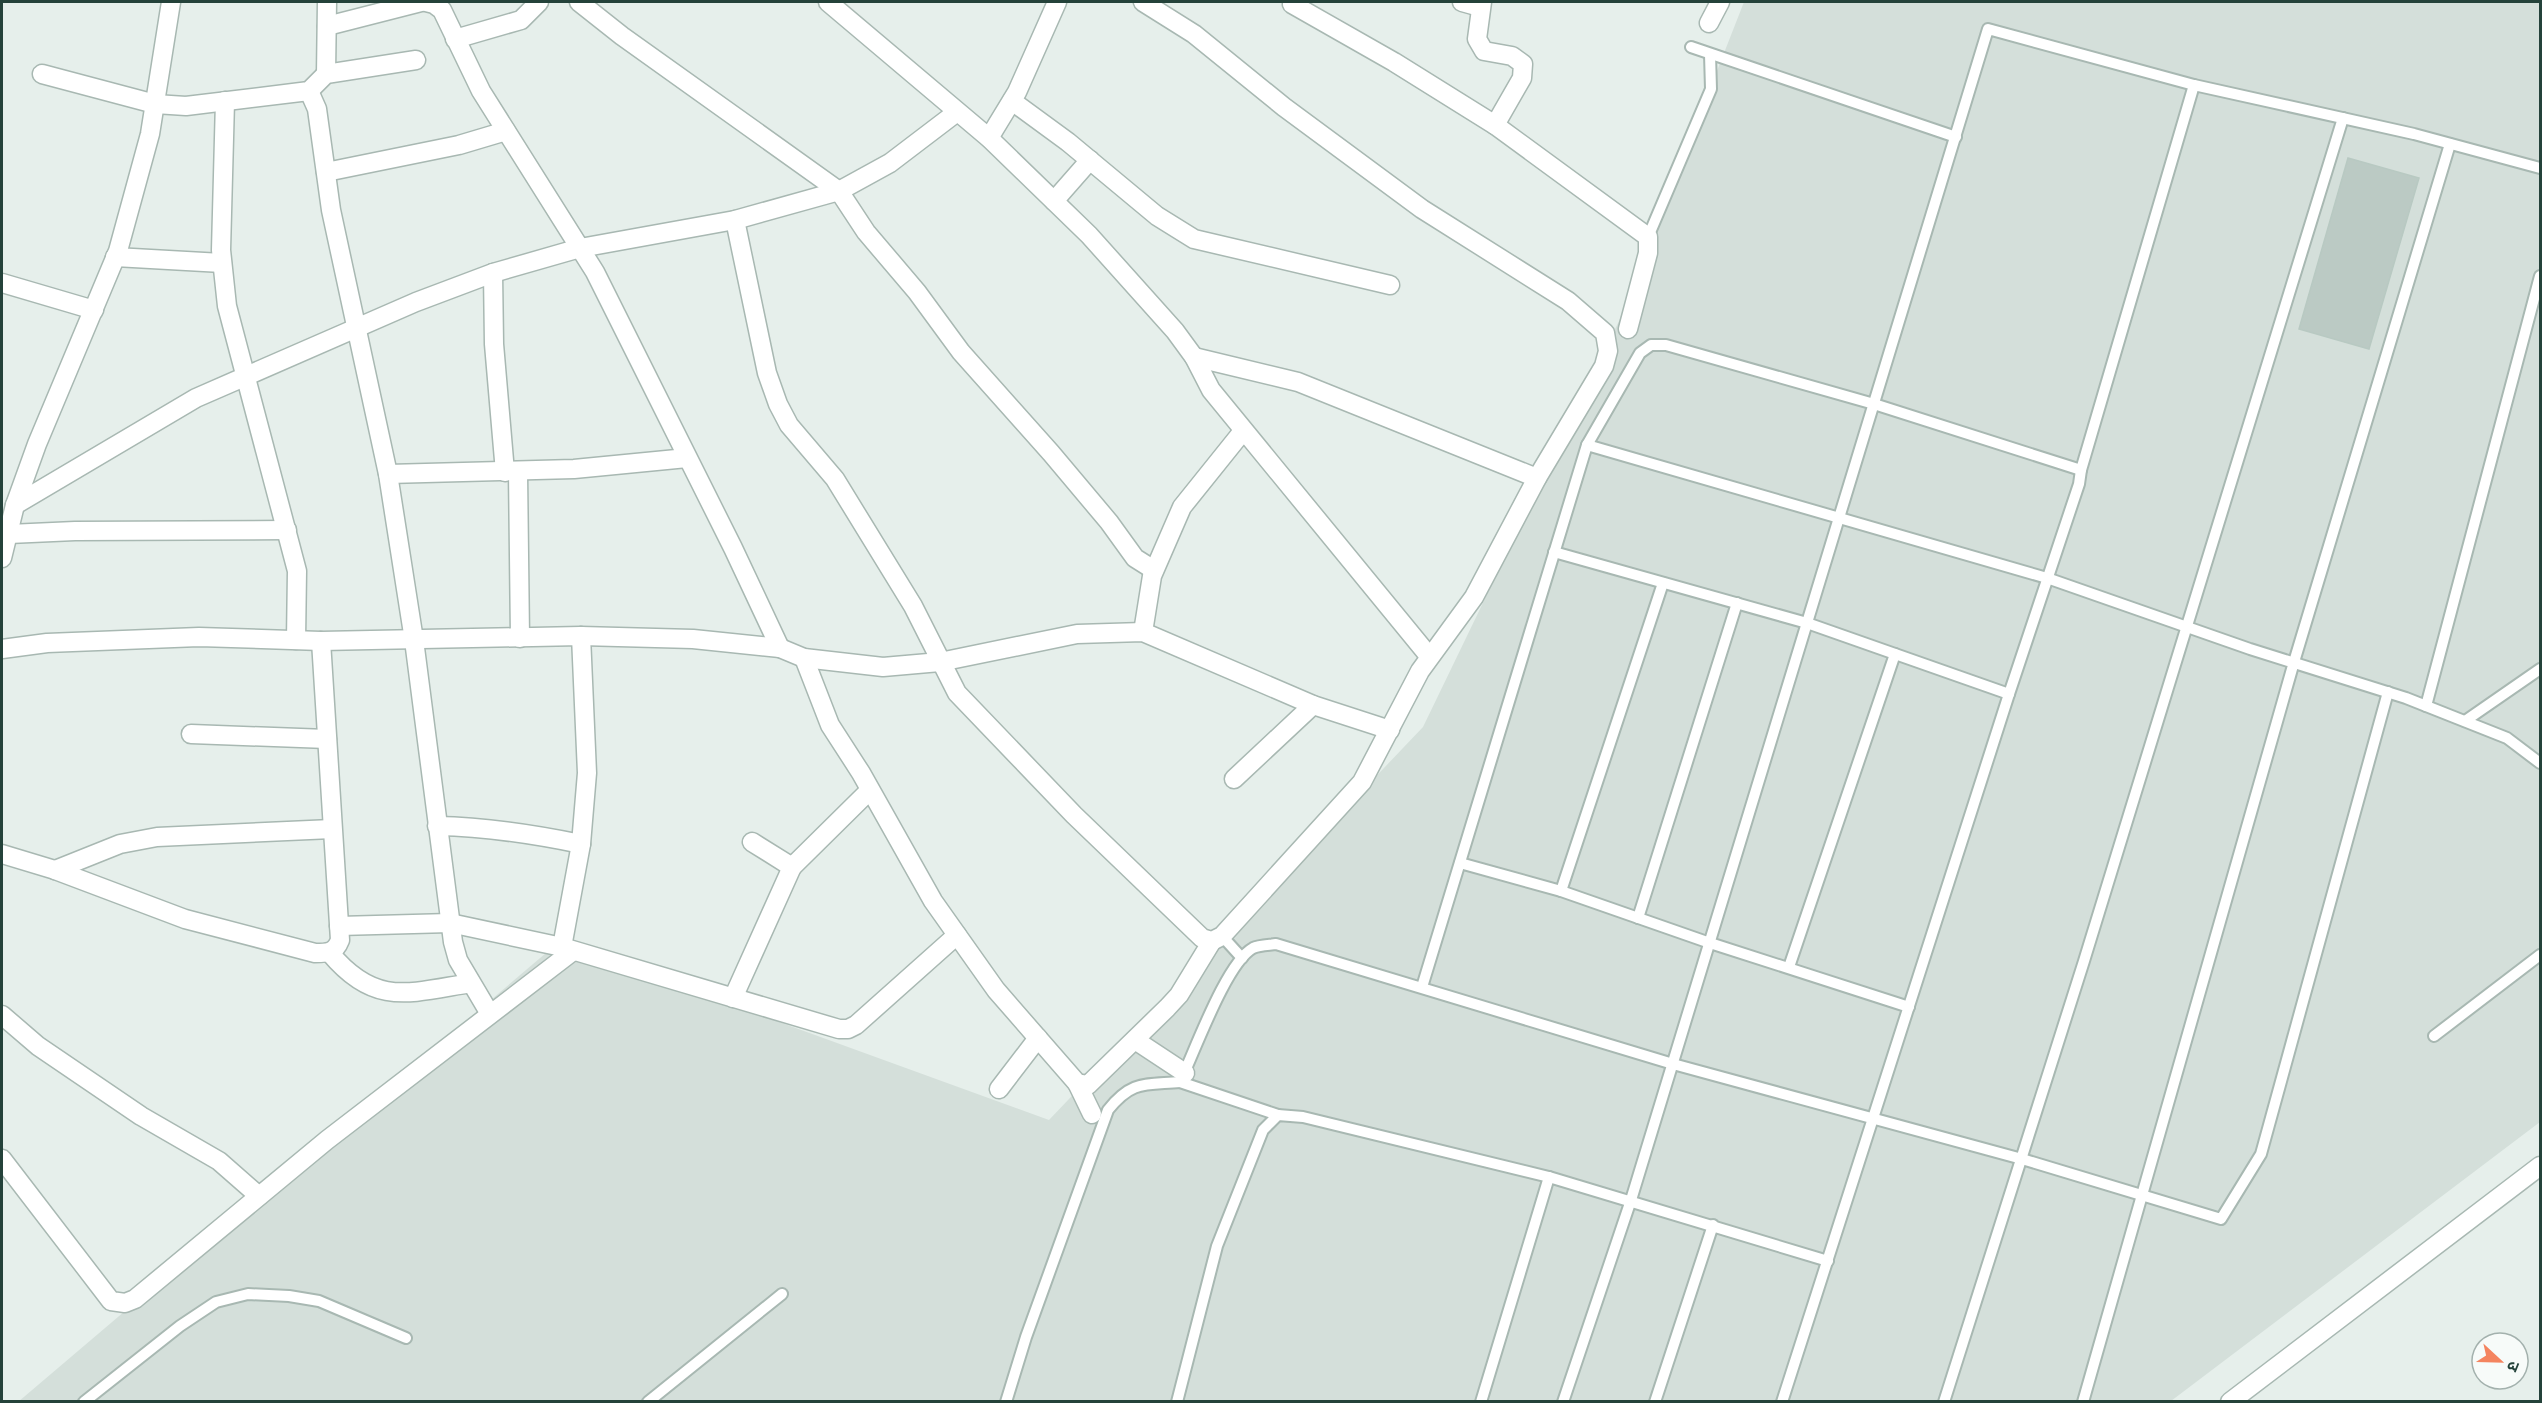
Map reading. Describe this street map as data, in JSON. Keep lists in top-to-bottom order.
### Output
{
  "north": "right"
}
